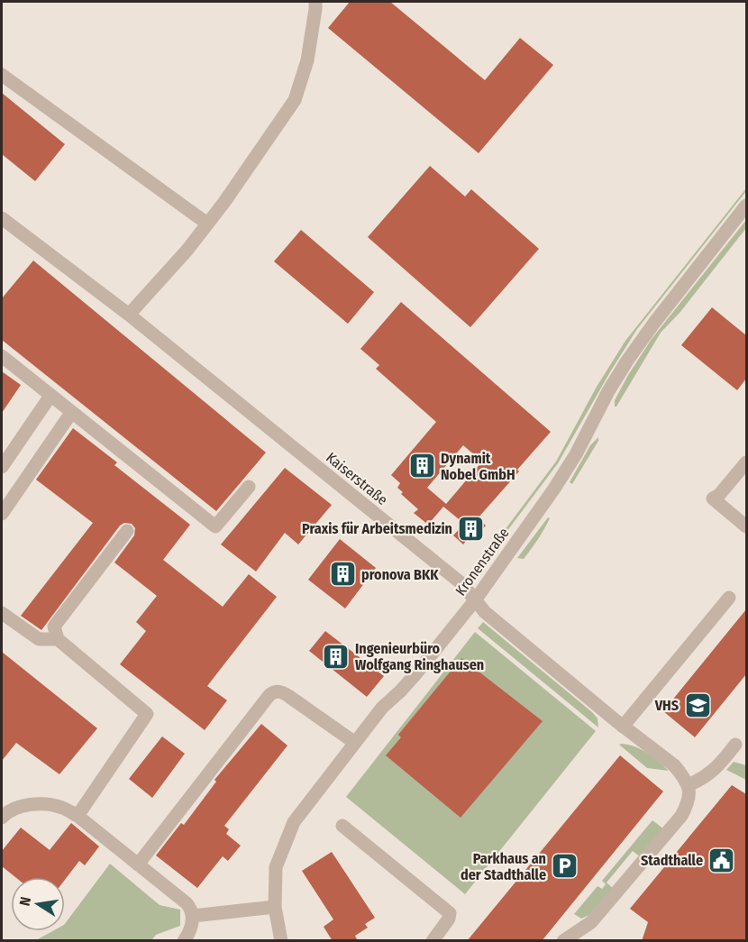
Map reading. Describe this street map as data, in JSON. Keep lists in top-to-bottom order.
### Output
{
  "streets": {
    "street": ["Kaiserstraße", "Kronenstraße"]
  },
  "crossings": [
    ["Kaiserstraße", "Kronenstraße"]
  ],
  "places": {
    "building": [
      "Dynamit Nobel GmbH",
      "Praxis für Arbeitsmedizin",
      "pronova BKK",
      "Ingenieurbüro Wolfgang Ringhausen"
    ],
    "school or university": ["VHS"],
    "public building": ["Stadthalle"],
    "parking": ["Parkhaus an der Stadthalle"]
  },
  "north": "left"
}
